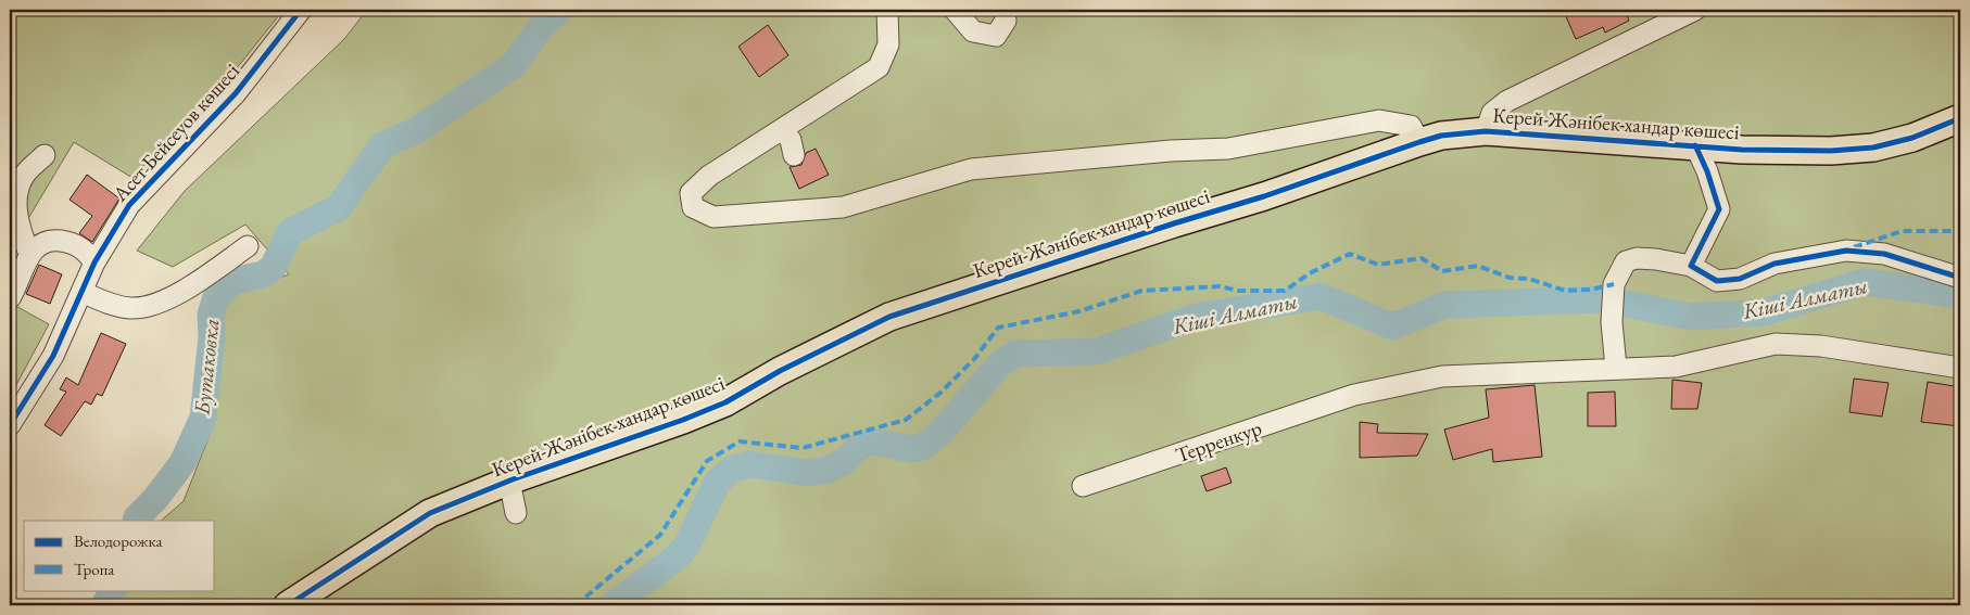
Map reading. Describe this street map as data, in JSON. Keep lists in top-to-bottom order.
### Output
{
  "streets": {
    "main road": ["Керей-Жәнібек хандар көшесі"],
    "street": ["Асет Бейсеуов көшесі", "Терренкур"]
  },
  "water": ["Кіші Алматы", "Бутаковка"],
  "legend": ["Велодорожка", "Тропа"]
}
